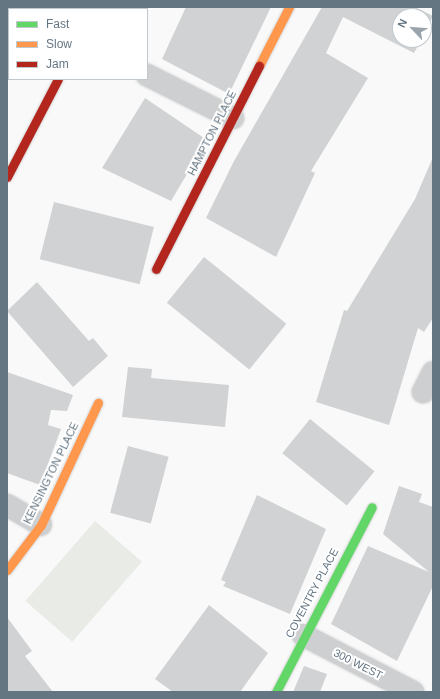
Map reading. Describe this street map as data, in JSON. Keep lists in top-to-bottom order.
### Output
{
  "streets": {
    "street": [
      "HAMPTON PLACE",
      "KENSINGTON PLACE",
      "COVENTRY PLACE",
      "300 WEST"
    ]
  },
  "crossings": [
    ["COVENTRY PLACE", "300 WEST"]
  ],
  "legend": ["Fast", "Slow", "Jam"],
  "north": "top left"
}
